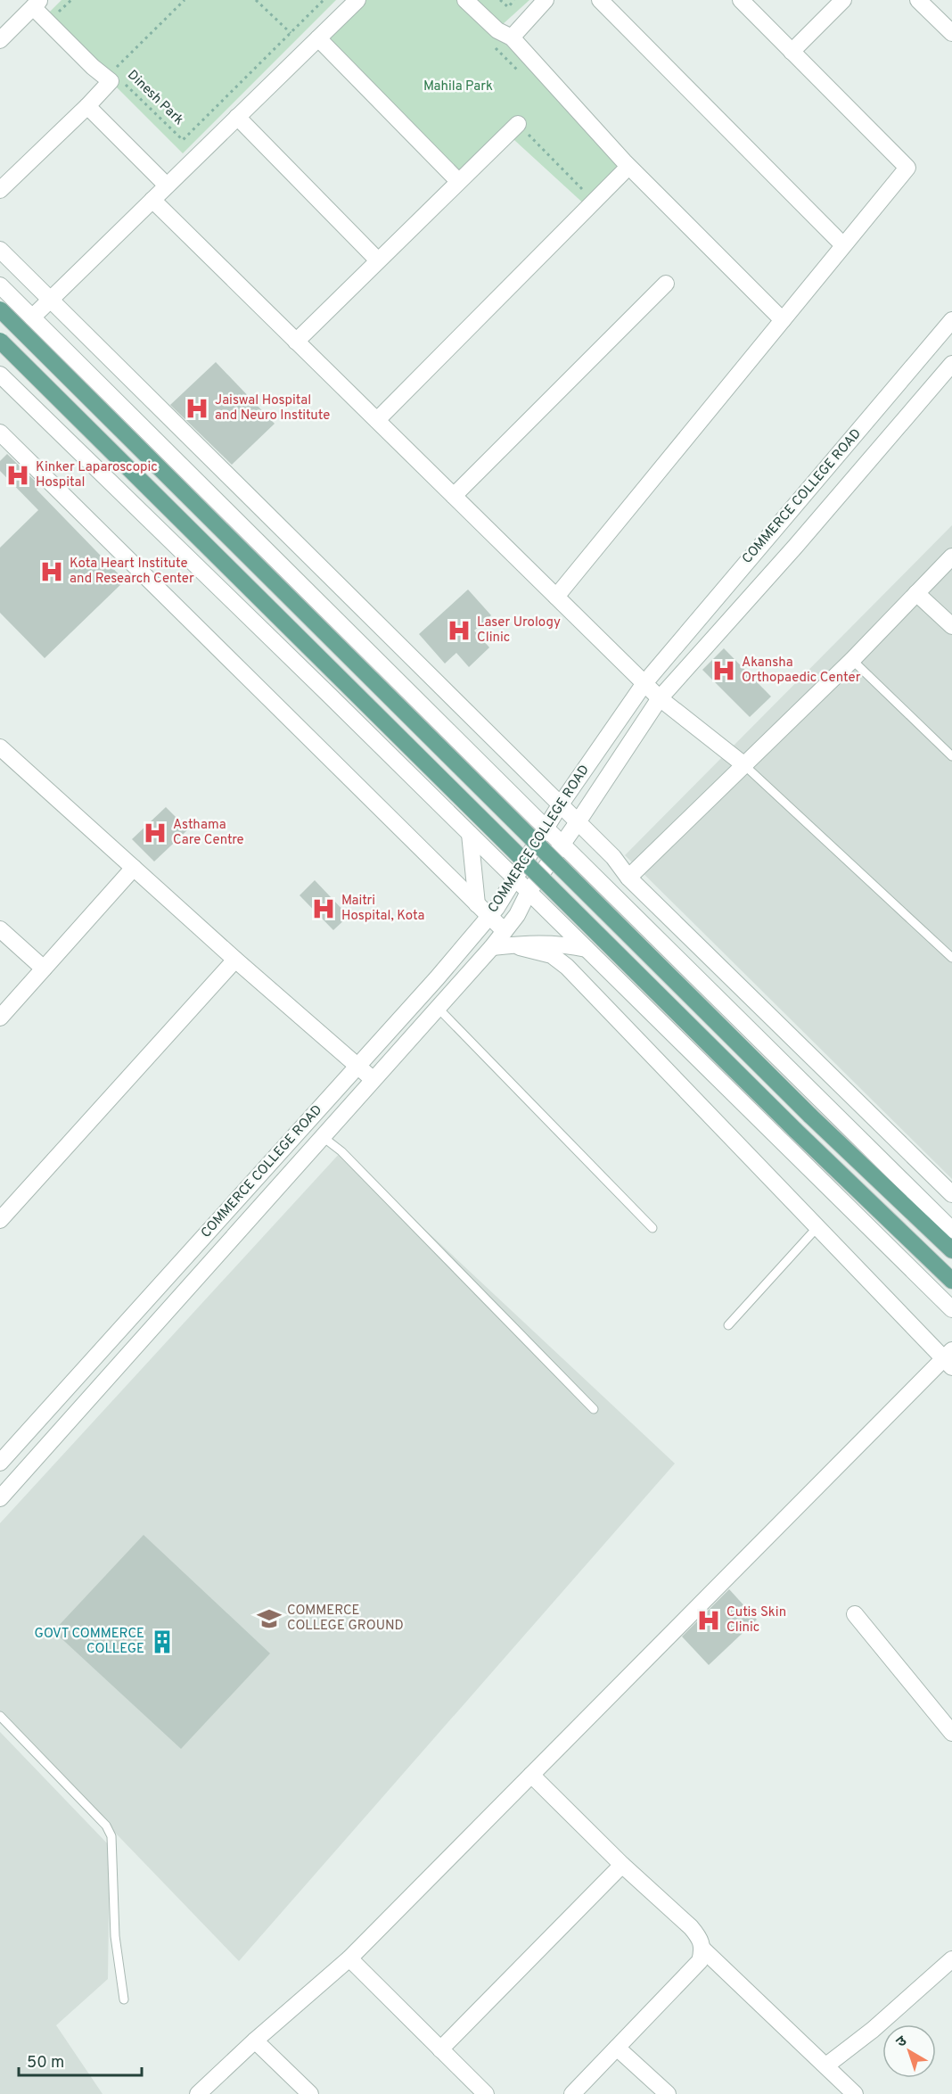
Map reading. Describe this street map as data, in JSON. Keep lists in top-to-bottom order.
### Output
{
  "streets": {
    "street": ["COMMERCE COLLEGE ROAD"],
    "path": ["Dinesh Park"]
  },
  "parks": ["Mahila Park"],
  "places": {
    "hospital": [
      "Jaiswal Hospital and Neuro Institute",
      "Kinker Laparoscopic Hospital",
      "Kota Heart Institute and Research Center",
      "Laser Urology Clinic",
      "Akansha Orthopaedic Center",
      "Asthama Care Centre",
      "Maitri Hospital, Kota",
      "Cutis Skin Clinic"
    ],
    "school or university": ["COMMERCE COLLEGE GROUND"],
    "building": ["GOVT COMMERCE COLLEGE"]
  },
  "scale_bar": "50 m",
  "north": "top left"
}
